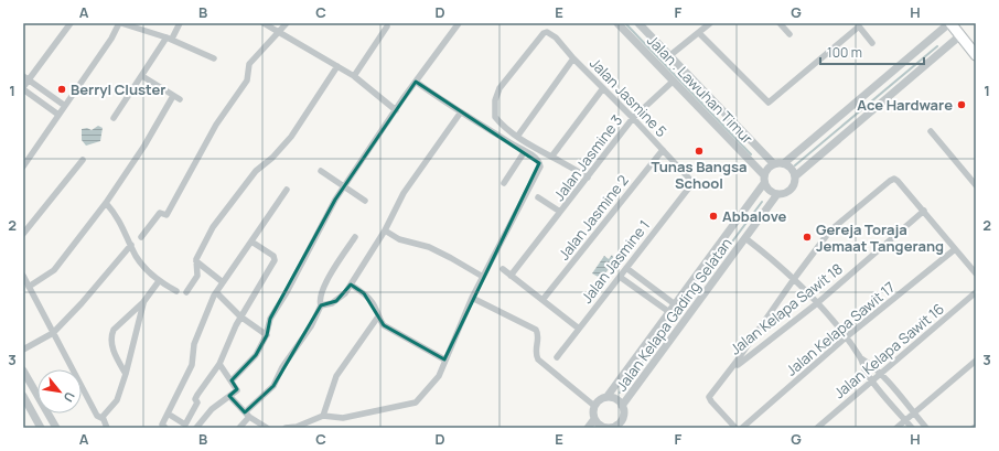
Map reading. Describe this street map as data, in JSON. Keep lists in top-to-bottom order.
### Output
{
  "streets": {
    "street": [
      "Jalan . Lawuhan Timur",
      "Jalan Jasmine 5",
      "Jalan Jasmine 3",
      "Jalan Jasmine 2",
      "Jalan Jasmine 1",
      "Jalan Kelapa Sawit 18",
      "Jalan Kelapa Gading Selatan",
      "Jalan Kelapa Sawit 17",
      "Jalan Kelapa Sawit 16"
    ]
  },
  "crossings": [
    ["Jalan . Lawuhan Timur", "Jalan Jasmine 3"],
    ["Jalan . Lawuhan Timur", "Jalan Kelapa Gading Selatan"],
    ["Jalan Jasmine 5", "Jalan Jasmine 3"],
    ["Jalan Jasmine 5", "Jalan Jasmine 2"],
    ["Jalan Jasmine 5", "Jalan Jasmine 1"]
  ],
  "places": [
    "Berryl Cluster",
    "Ace Hardware",
    "Tunas Bangsa School",
    "Abbalove",
    "Gereja Toraja Jemaat Tangerang"
  ],
  "scale_bar": "100 m",
  "north": "bottom right",
  "grid": {
    "columns": [
      "A",
      "B",
      "C",
      "D",
      "E",
      "F",
      "G",
      "H"
    ],
    "rows": ["1", "2", "3"]
  }
}
